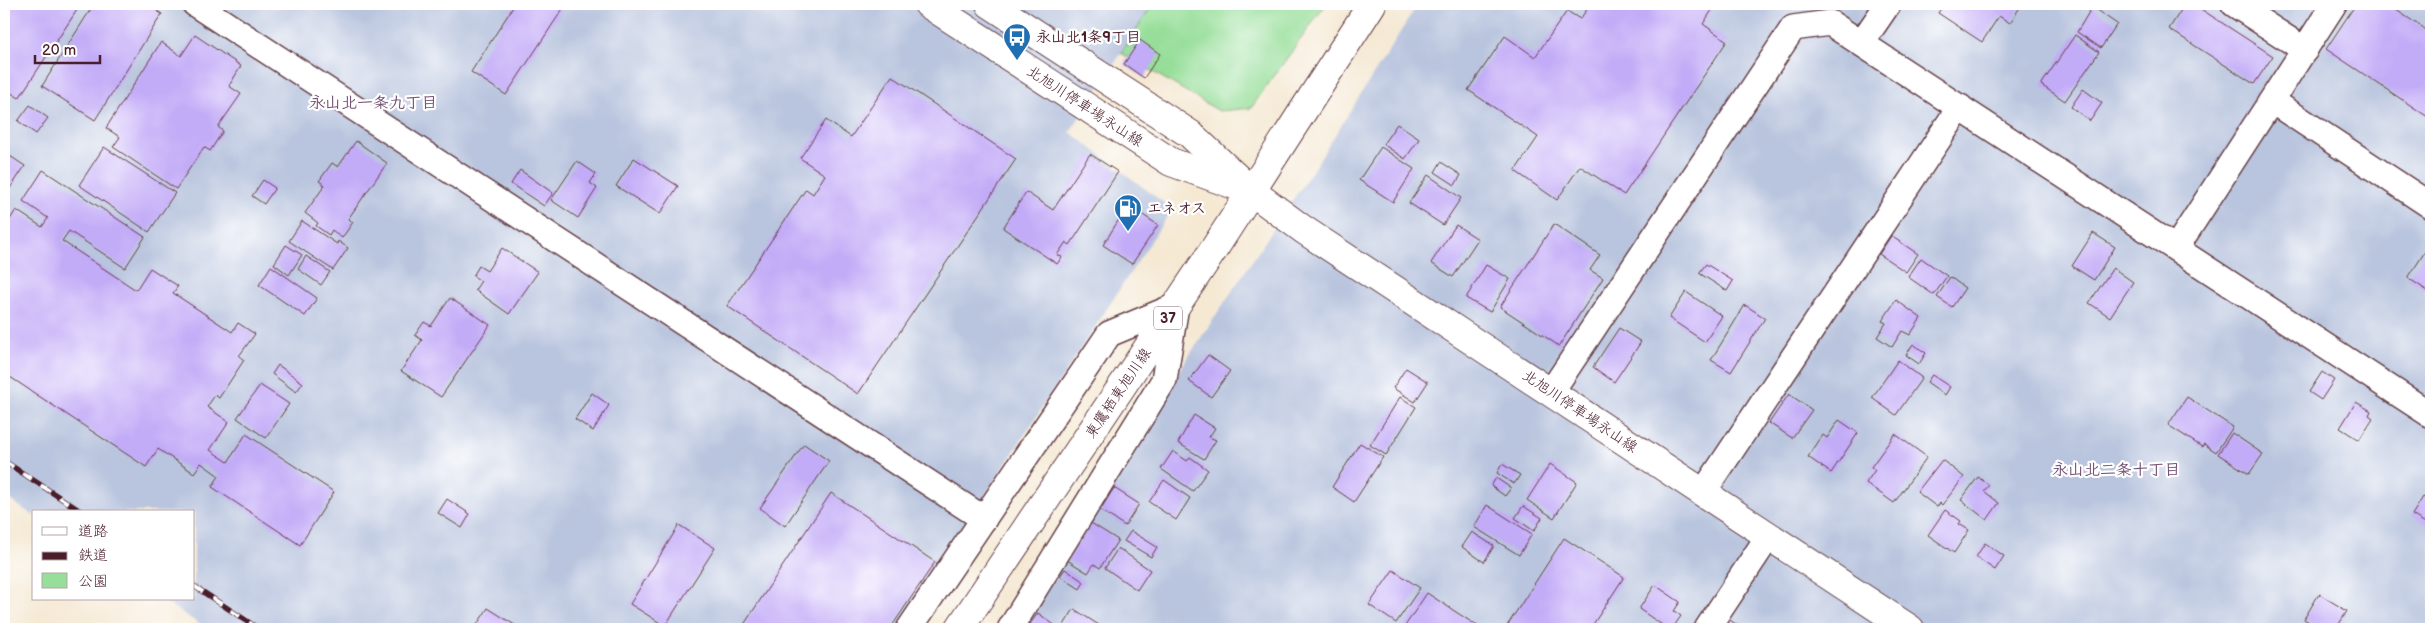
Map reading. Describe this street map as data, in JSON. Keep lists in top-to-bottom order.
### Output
{
  "streets": {
    "main road": ["北旭川停車場永山線", "37", "東鷹栖東旭川線"]
  },
  "crossings": [
    ["北旭川停車場永山線", "東鷹栖東旭川線"]
  ],
  "districts": ["永山北一条九丁目", "永山北二条十丁目"],
  "places": {
    "bus stop": ["永山北1条9丁目"],
    "fuel station": ["エネオス"]
  },
  "legend": ["道路", "鉄道", "公園"],
  "scale_bar": "20 m"
}
